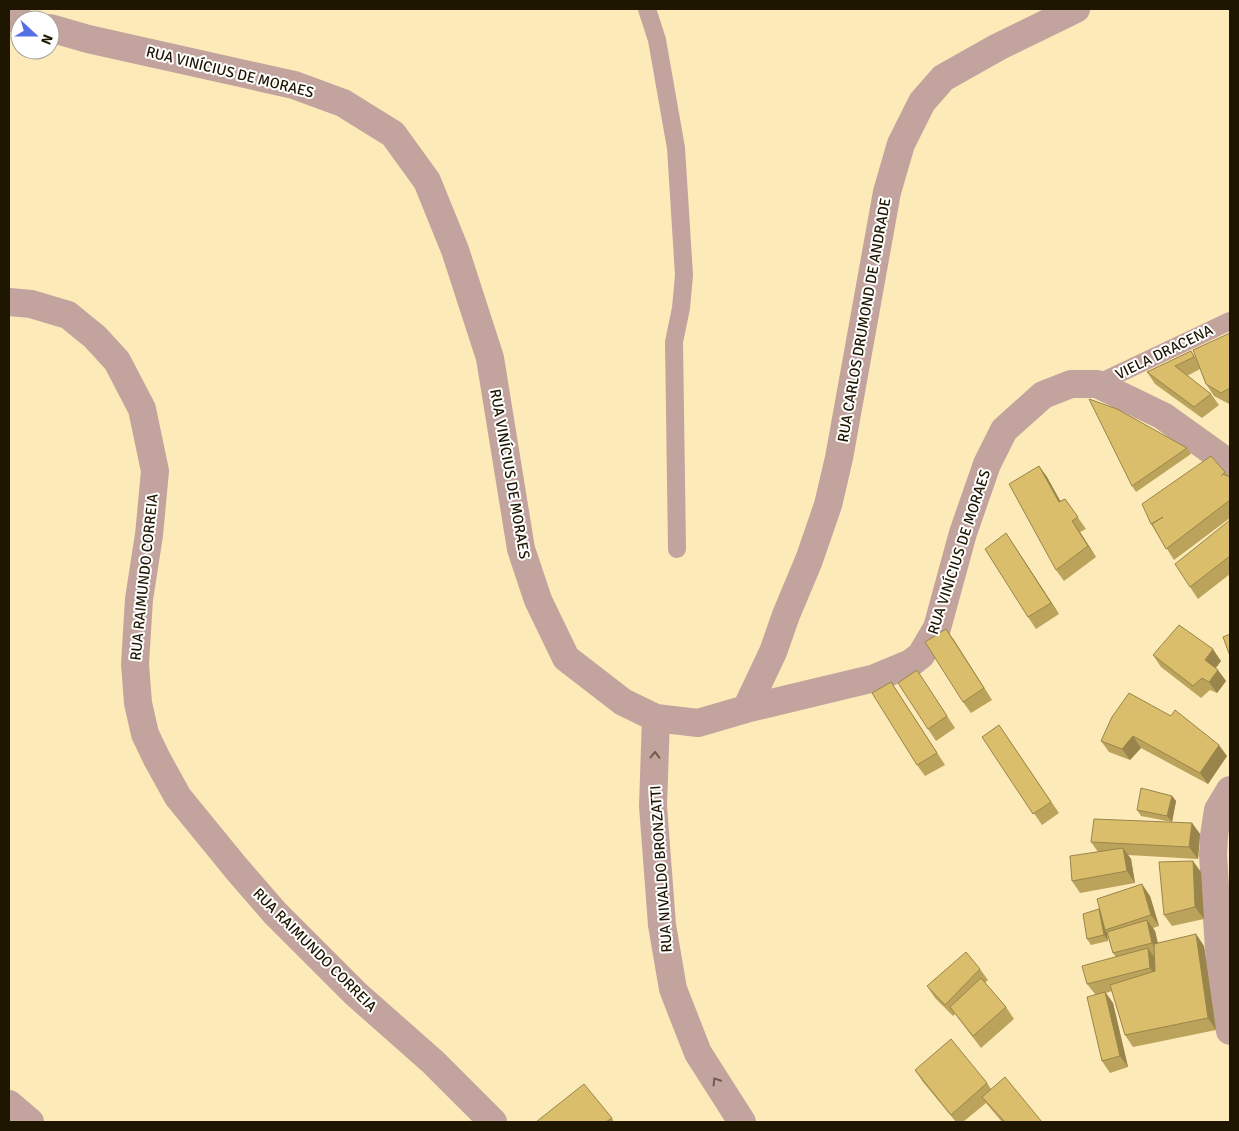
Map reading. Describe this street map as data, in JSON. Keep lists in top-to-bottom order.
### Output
{
  "streets": {
    "street": [
      "RUA VINÍCIUS DE MORAES",
      "RUA CARLOS DRUMOND DE ANDRADE",
      "RUA RAIMUNDO CORREIA",
      "RUA NIVALDO BRONZATTI"
    ],
    "lane": ["VIELA DRACENA"]
  },
  "crossings": [
    ["RUA VINÍCIUS DE MORAES", "RUA CARLOS DRUMOND DE ANDRADE"],
    ["RUA VINÍCIUS DE MORAES", "VIELA DRACENA"],
    ["RUA VINÍCIUS DE MORAES", "RUA NIVALDO BRONZATTI"]
  ],
  "one_way": ["RUA NIVALDO BRONZATTI"],
  "north": "right"
}
